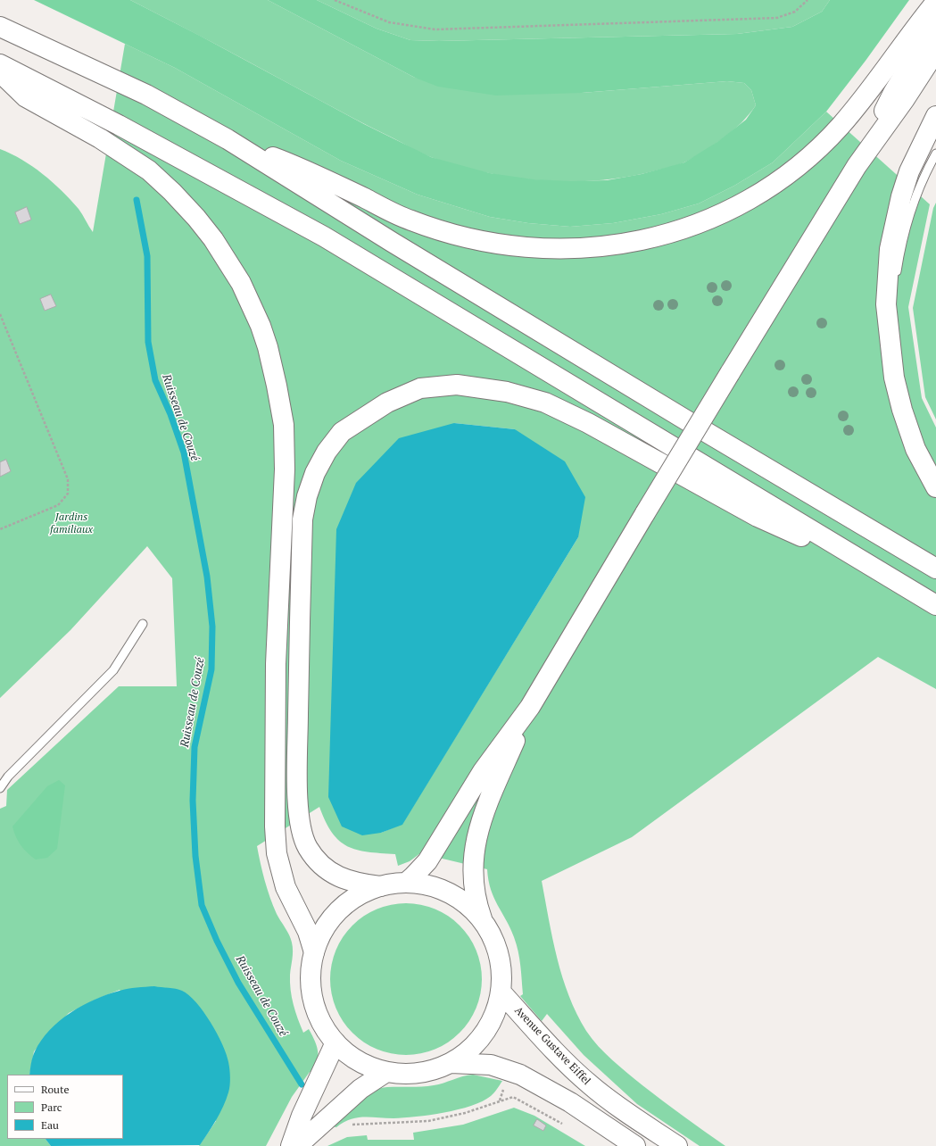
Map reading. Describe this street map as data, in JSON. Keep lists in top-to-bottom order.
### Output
{
  "streets": {
    "main road": ["Avenue Gustave Eiffel"]
  },
  "water": ["Ruisseau de Couzé"],
  "parks": ["Jardins familiaux"],
  "legend": ["Route", "Parc", "Eau"]
}
